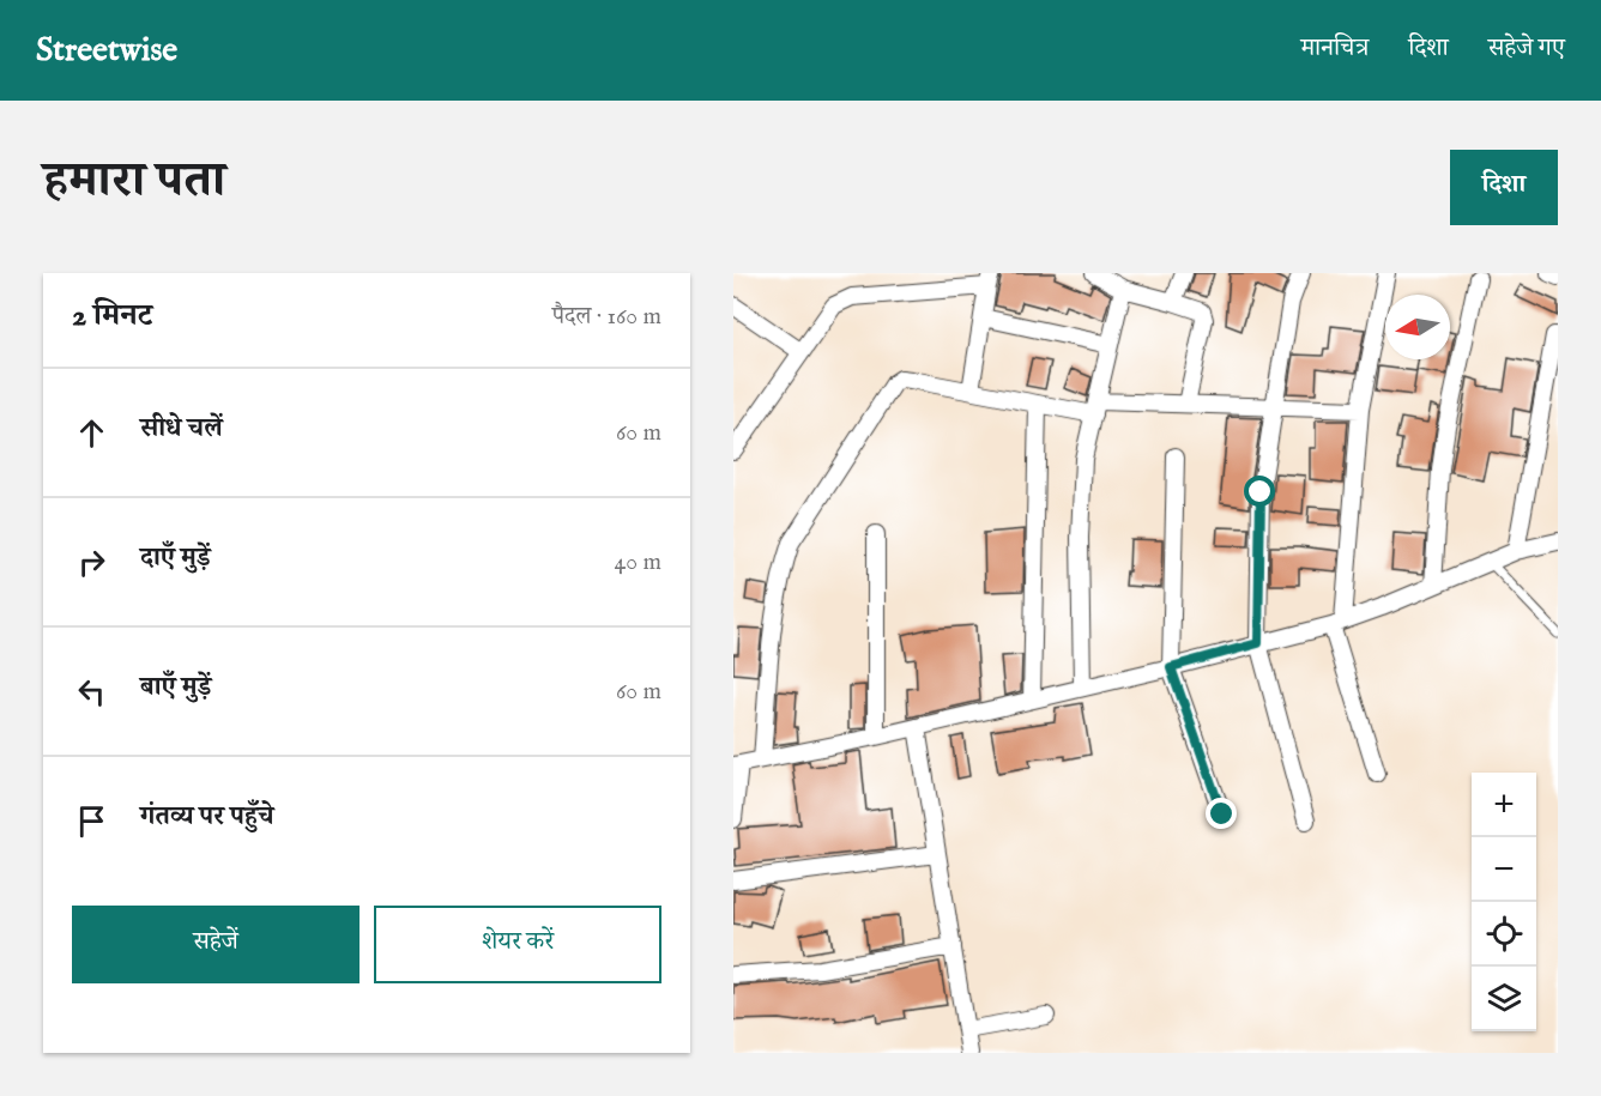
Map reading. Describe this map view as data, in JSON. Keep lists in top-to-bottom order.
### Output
{
  "north": "left",
  "page": {
    "header": "Streetwise",
    "nav": ["मानचित्र", "दिशा", "सहेजे गए"],
    "title": "हमारा पता",
    "buttons": [
      "दिशा",
      ["सहेजें", "शेयर करें"]
    ],
    "heading": ["2 मिनट", "पैदल · 160 m"],
    "list": [
      ["सीधे चलें", "60 m"],
      ["दाएँ मुड़ें", "40 m"],
      ["बाएँ मुड़ें", "60 m"],
      "गंतव्य पर पहुँचे"
    ],
    "map_buttons": ["+", "−"]
  }
}
